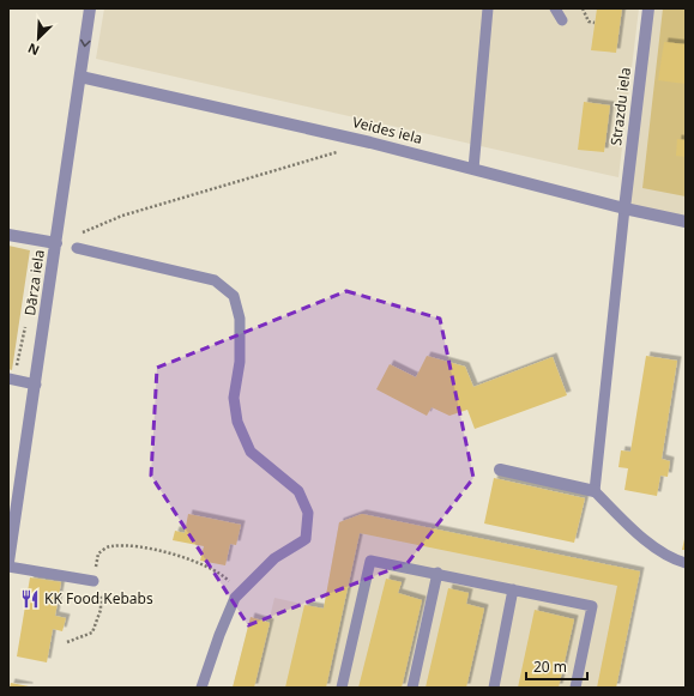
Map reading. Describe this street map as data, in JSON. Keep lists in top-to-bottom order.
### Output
{
  "streets": {
    "street": ["Strazdu iela", "Veides iela", "Dārza iela"]
  },
  "crossings": [
    ["Strazdu iela", "Veides iela"],
    ["Veides iela", "Dārza iela"]
  ],
  "places": {
    "restaurant": ["KK Food Kebabs"]
  },
  "scale_bar": "20 m",
  "north": "bottom left"
}
